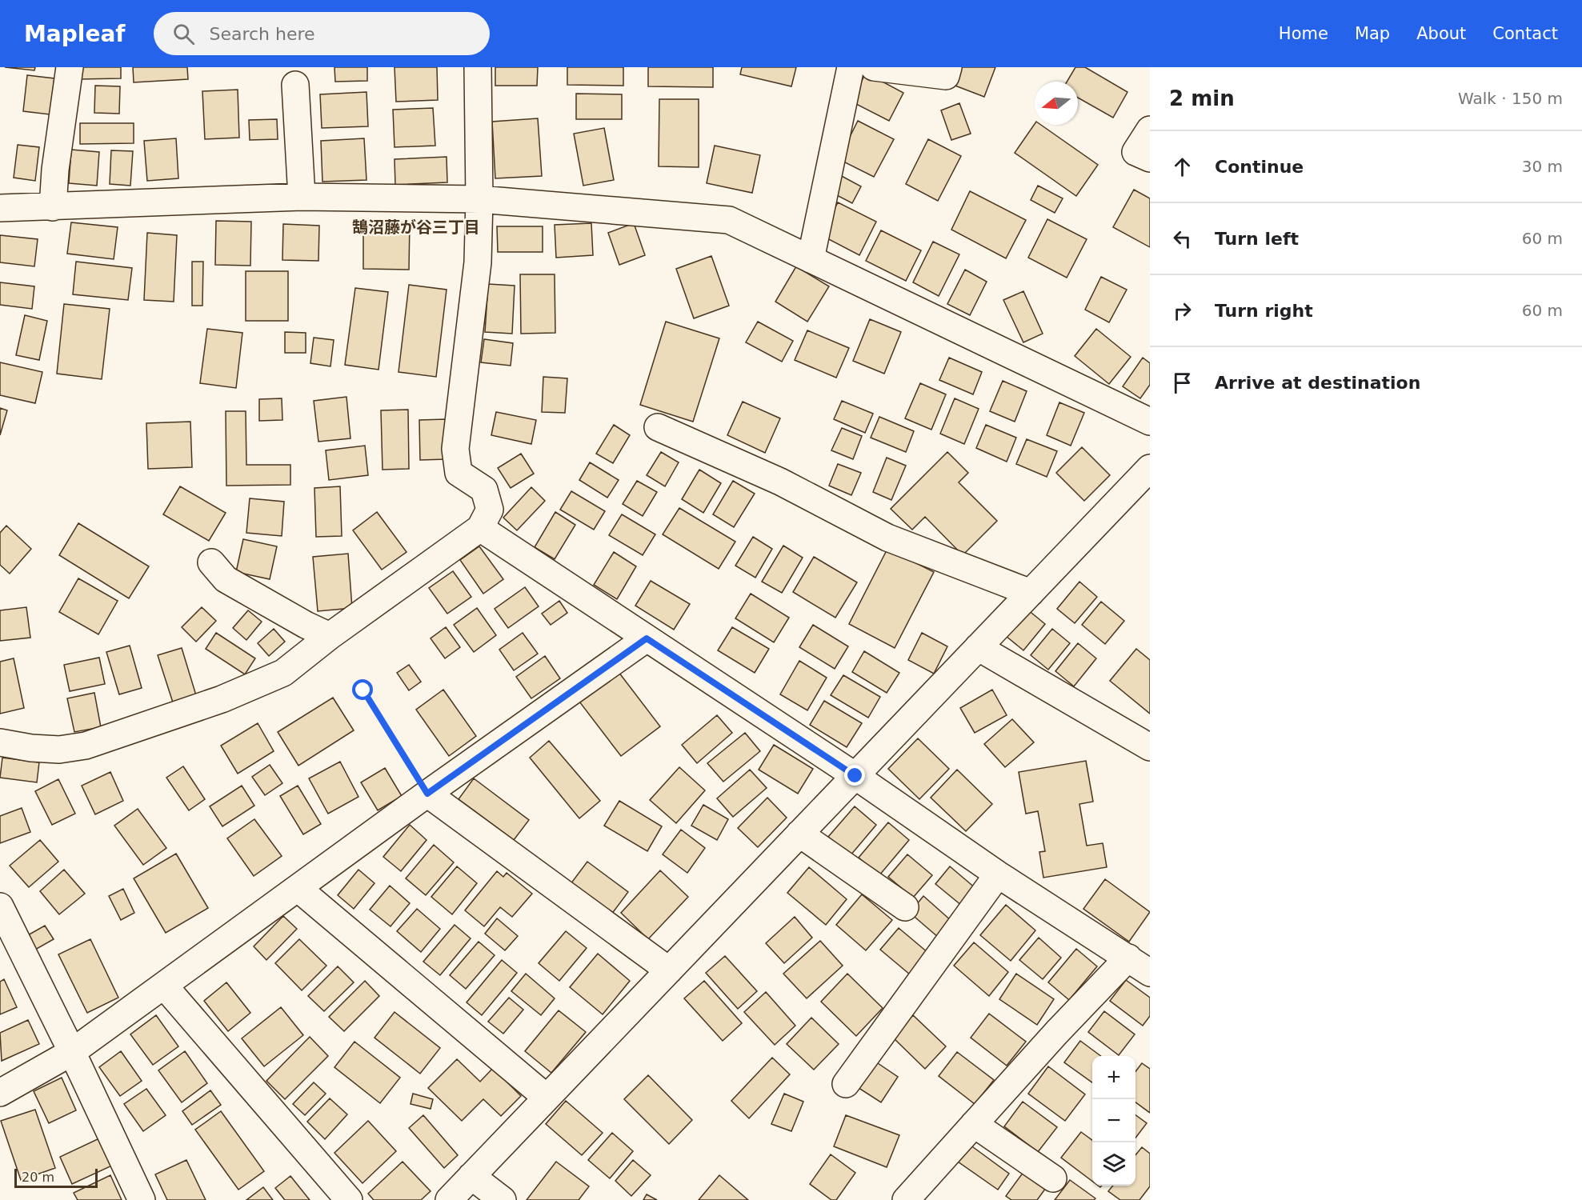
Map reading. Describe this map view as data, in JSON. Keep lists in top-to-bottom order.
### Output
{
  "districts": ["鵠沼藤が谷三丁目"],
  "scale_bar": "20 m",
  "north": "left",
  "page": {
    "header": "Mapleaf",
    "search": "Search here",
    "nav": [
      "Home",
      "Map",
      "About",
      "Contact"
    ],
    "heading": ["2 min", "Walk · 150 m"],
    "list": [
      ["Continue", "30 m"],
      ["Turn left", "60 m"],
      ["Turn right", "60 m"],
      "Arrive at destination"
    ],
    "map_buttons": ["+", "−"],
    "scale": "20 m"
  }
}
